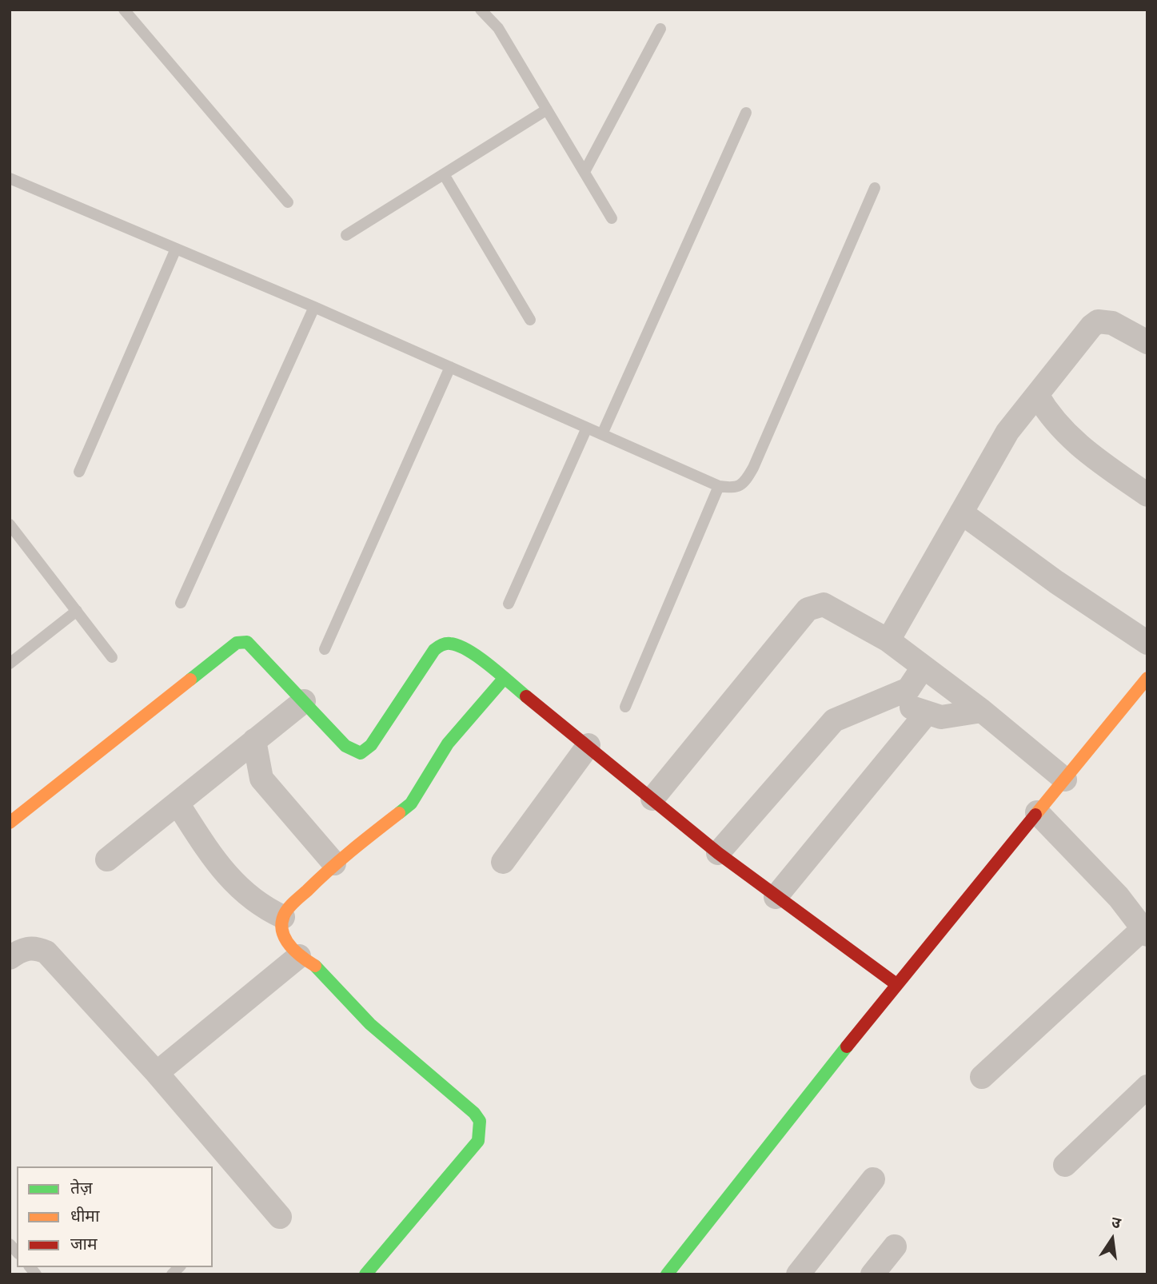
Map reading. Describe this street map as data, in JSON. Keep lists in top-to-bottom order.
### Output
{
  "legend": ["तेज़", "धीमा", "जाम"],
  "north": "top"
}
